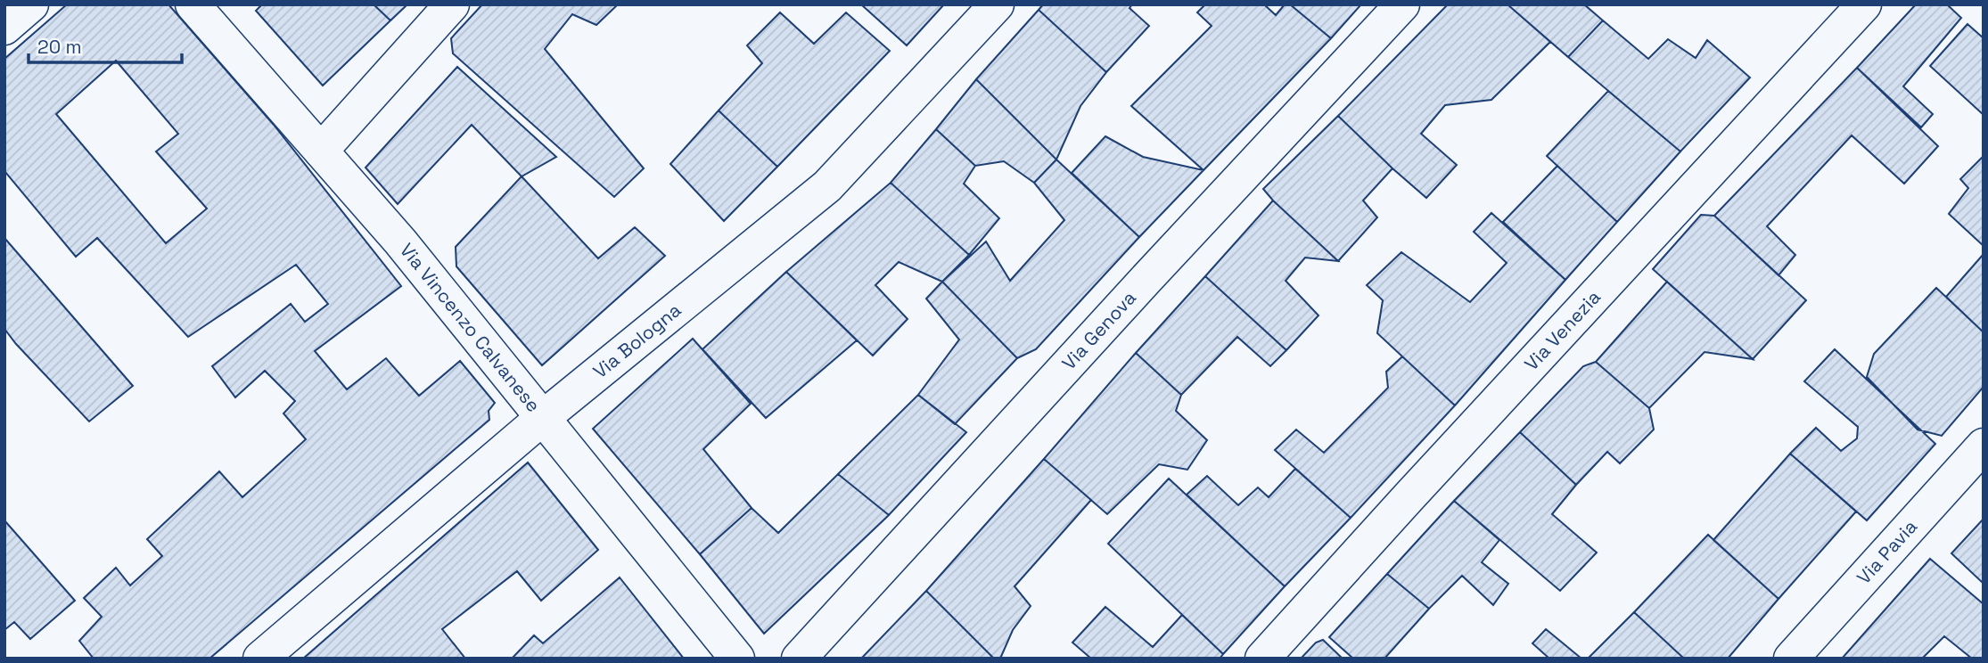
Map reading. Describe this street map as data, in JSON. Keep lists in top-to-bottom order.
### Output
{
  "streets": {
    "street": [
      "Via Vincenzo Calvanese",
      "Via Genova",
      "Via Venezia",
      "Via Bologna",
      "Via Pavia"
    ]
  },
  "crossings": [
    ["Via Vincenzo Calvanese", "Via Bologna"]
  ],
  "scale_bar": "20 m"
}
